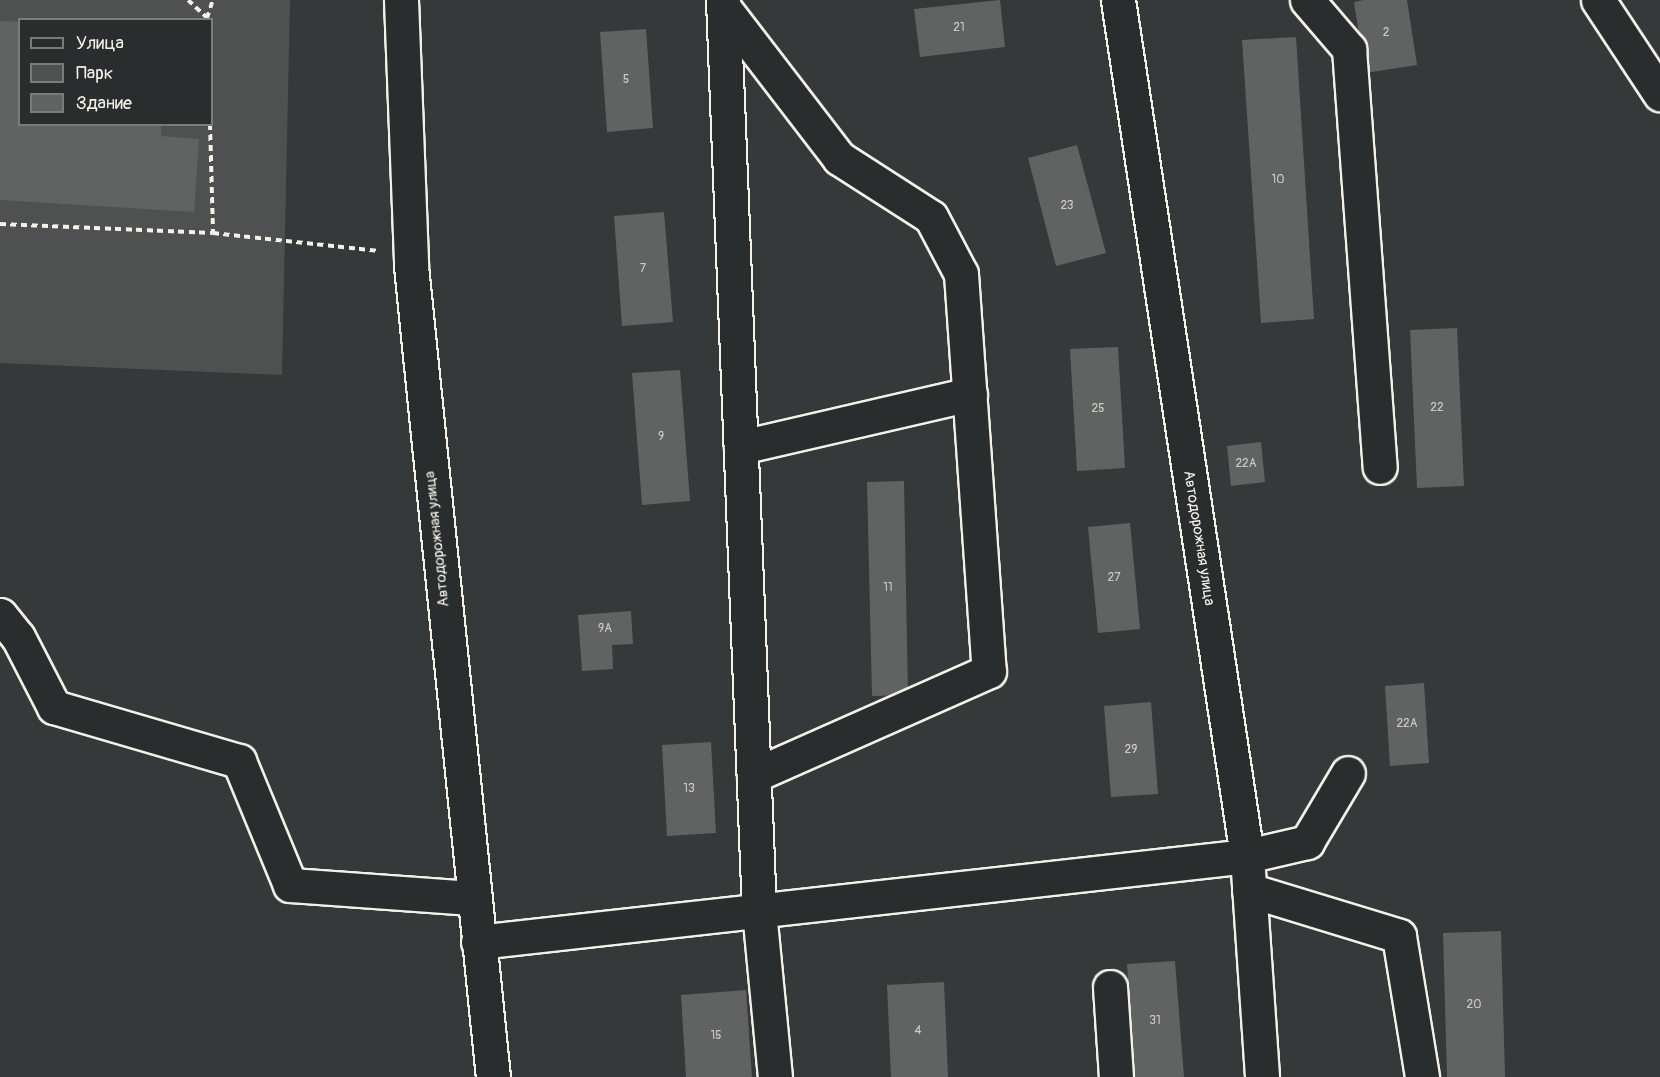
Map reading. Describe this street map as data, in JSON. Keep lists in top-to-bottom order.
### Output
{
  "streets": {
    "main road": ["Автодорожная улица"]
  },
  "house_numbers": [
    "21",
    "2",
    "5",
    "10",
    "23",
    "7",
    "22",
    "25",
    "9",
    "22А",
    "27",
    "11",
    "9А",
    "22А",
    "29",
    "13",
    "20",
    "31",
    "4",
    "15"
  ],
  "legend": ["Улица", "Парк", "Здание"]
}
